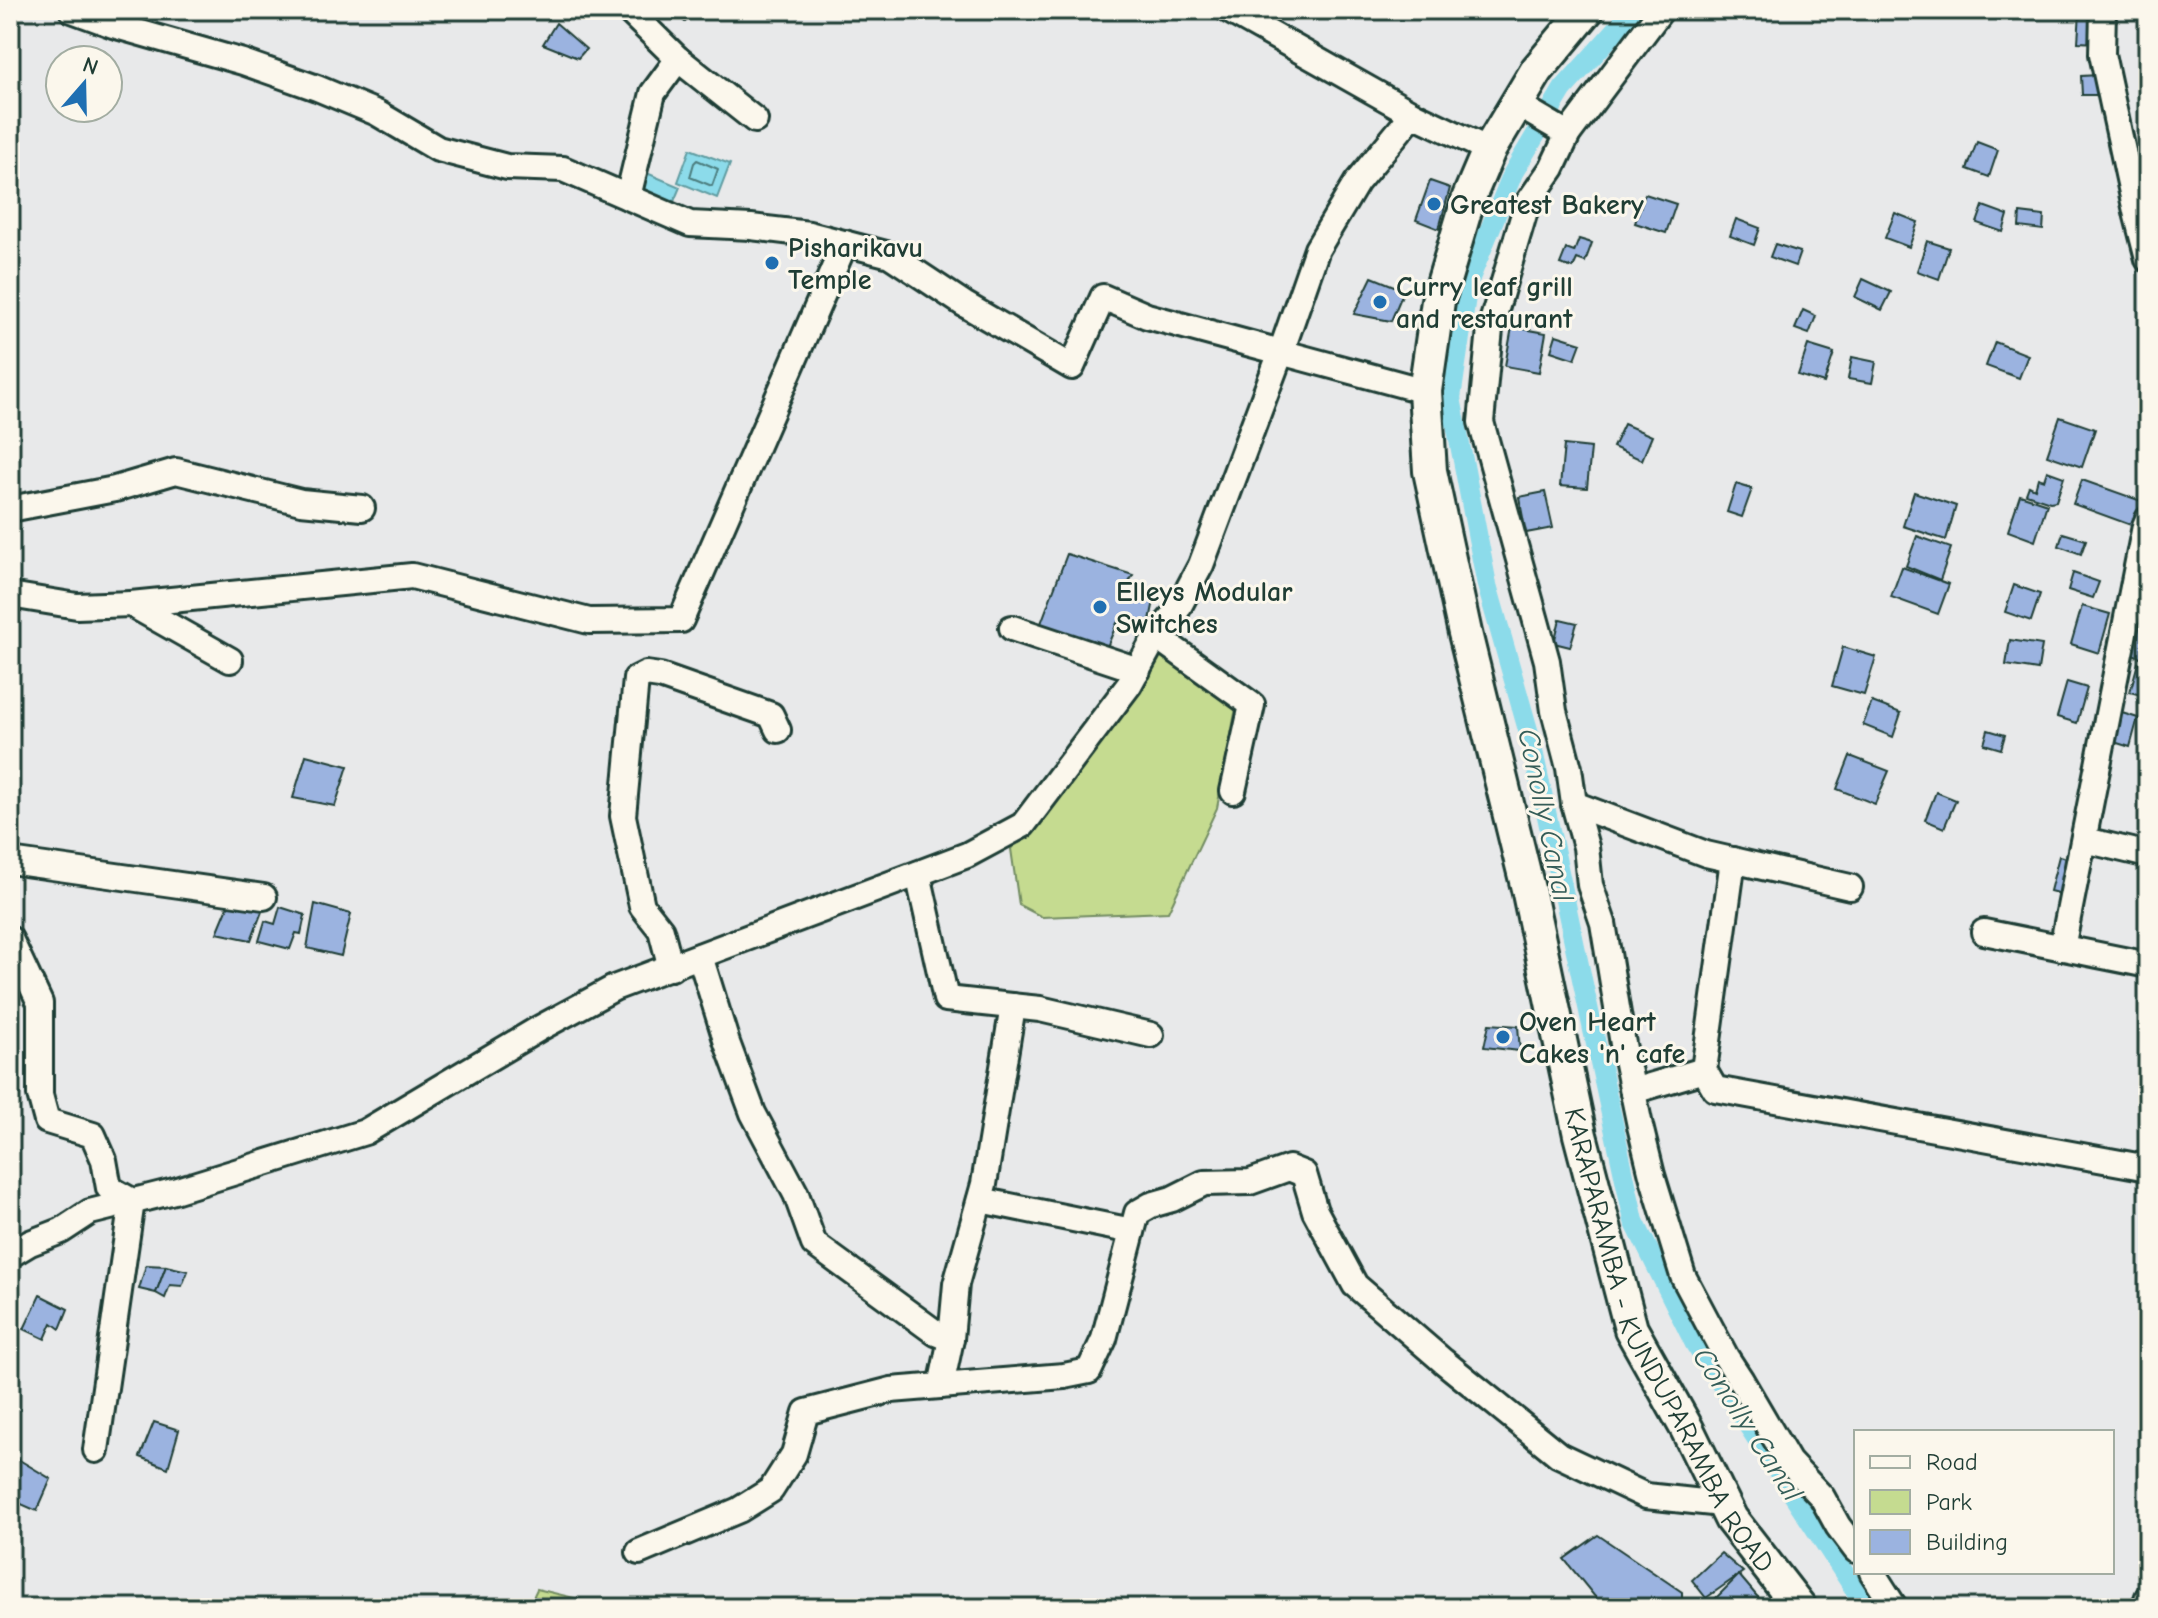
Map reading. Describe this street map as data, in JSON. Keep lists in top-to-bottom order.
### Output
{
  "streets": {
    "main road": ["KARAPARAMBA - KUNDUPARAMBA ROAD"]
  },
  "water": ["Conolly Canal"],
  "places": [
    "Greatest Bakery",
    "Pisharikavu Temple",
    "Curry leaf grill and restaurant",
    "Elleys Modular Switches",
    "Oven Heart Cakes 'n' cafe"
  ],
  "legend": ["Road", "Park", "Building"],
  "north": "top"
}
